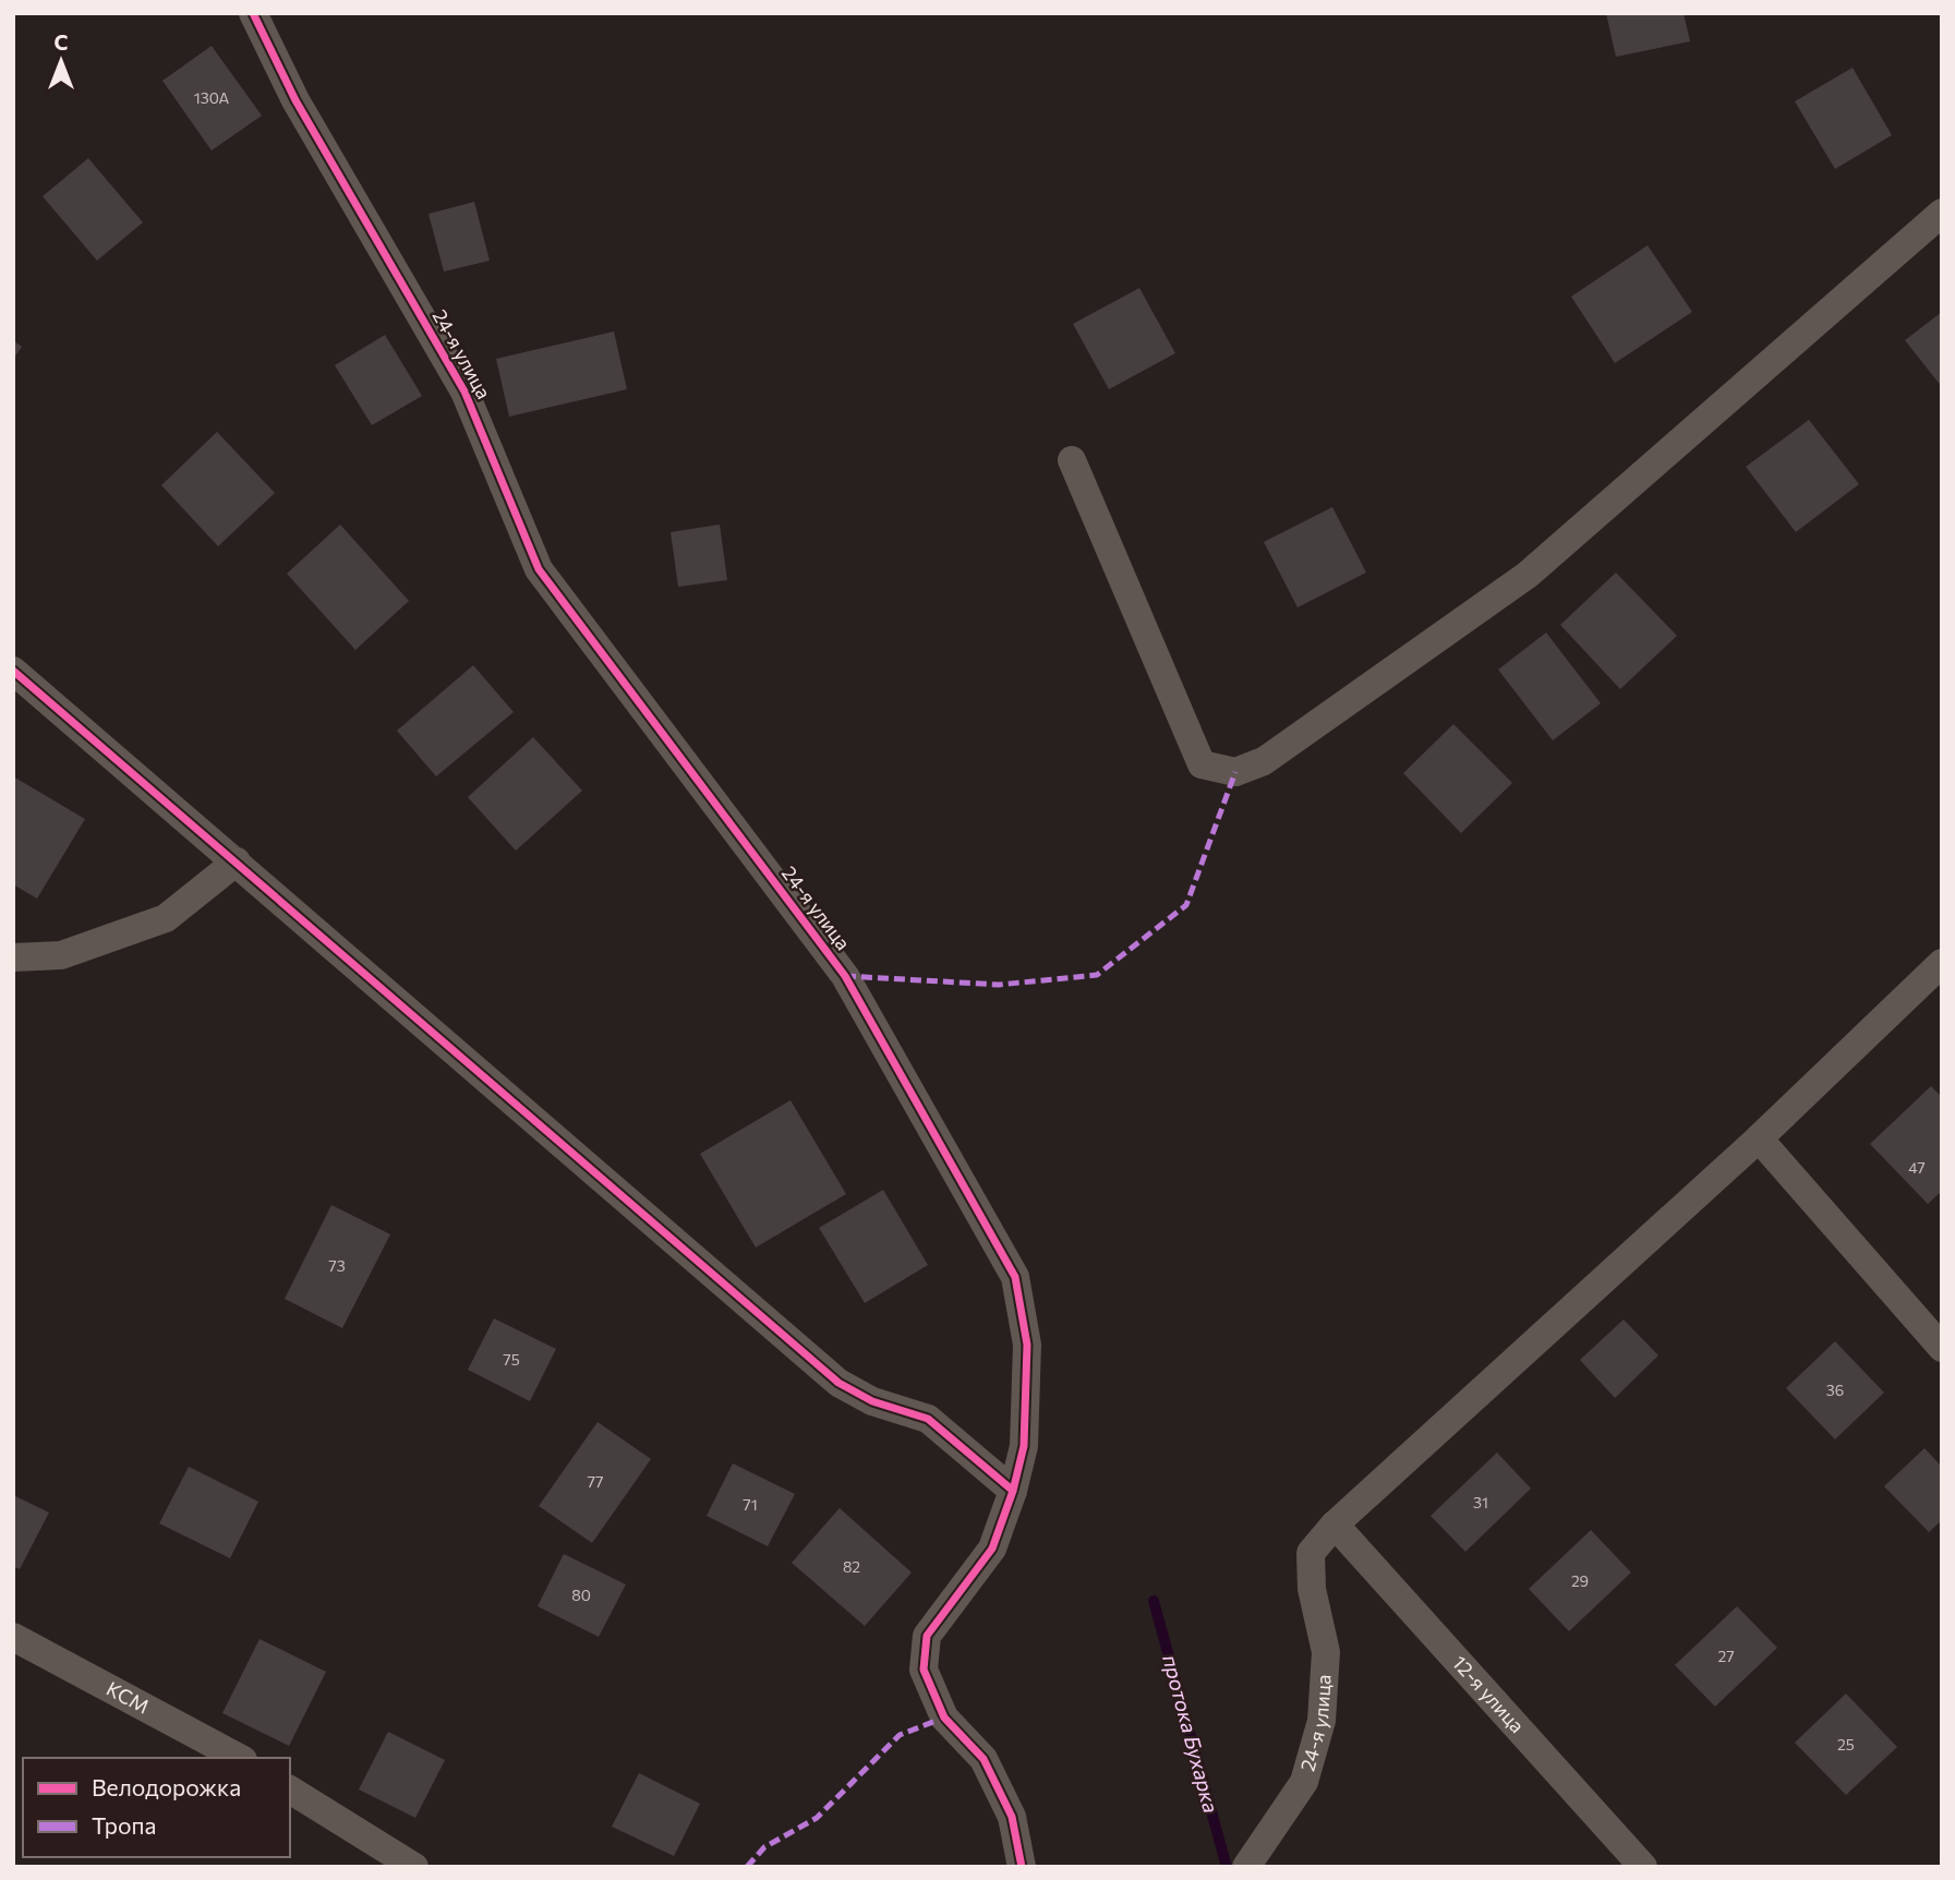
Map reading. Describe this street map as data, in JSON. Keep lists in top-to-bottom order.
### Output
{
  "streets": {
    "street": ["24-я улица", "12-я улица", "КСМ"]
  },
  "crossings": [
    ["24-я улица", "12-я улица"]
  ],
  "water": ["протока Бухарка"],
  "house_numbers": [
    "130А",
    "47",
    "73",
    "75",
    "36",
    "77",
    "31",
    "71",
    "82",
    "29",
    "80",
    "27",
    "25"
  ],
  "legend": ["Велодорожка", "Тропа"],
  "north": "top"
}
